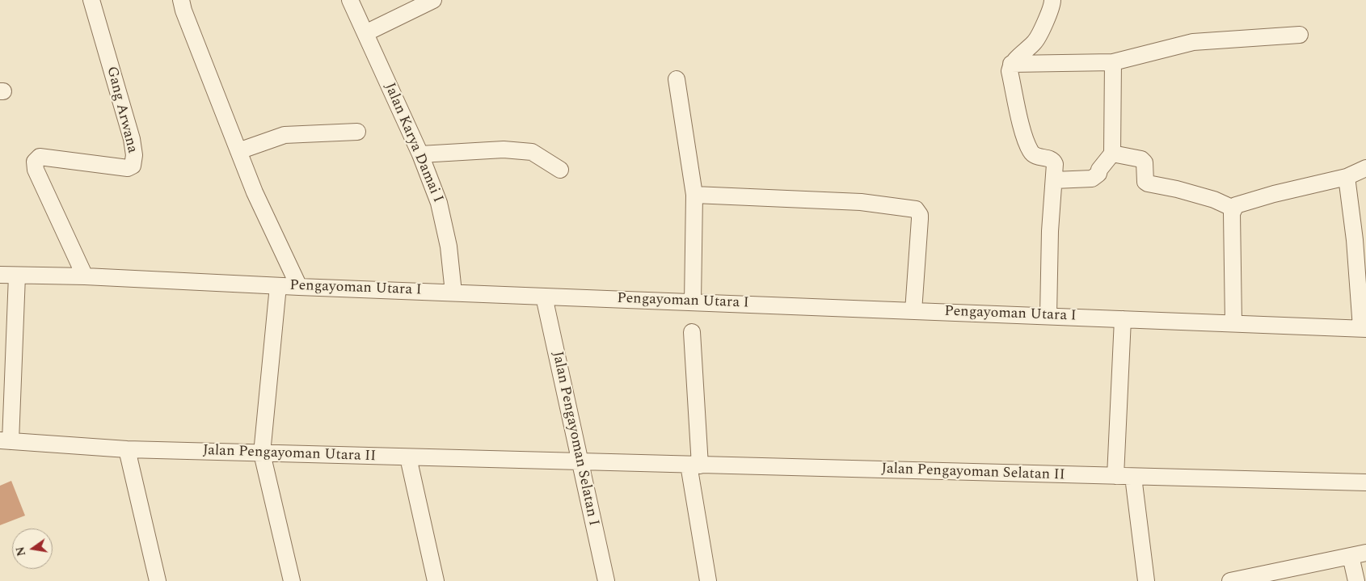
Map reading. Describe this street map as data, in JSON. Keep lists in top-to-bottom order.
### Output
{
  "streets": {
    "street": [
      "Gang Arwana",
      "Jalan Karya Damai I",
      "Pengayoman Utara I",
      "Jalan Pengayoman Selatan I",
      "Jalan Pengayoman Utara II",
      "Jalan Pengayoman Selatan II"
    ]
  },
  "crossings": [
    ["Gang Arwana", "Pengayoman Utara I"],
    ["Jalan Karya Damai I", "Pengayoman Utara I"],
    ["Pengayoman Utara I", "Jalan Pengayoman Selatan I"],
    ["Jalan Pengayoman Selatan I", "Jalan Pengayoman Utara II"],
    ["Jalan Pengayoman Selatan I", "Jalan Pengayoman Selatan II"],
    ["Jalan Pengayoman Utara II", "Jalan Pengayoman Selatan II"]
  ],
  "north": "left"
}
